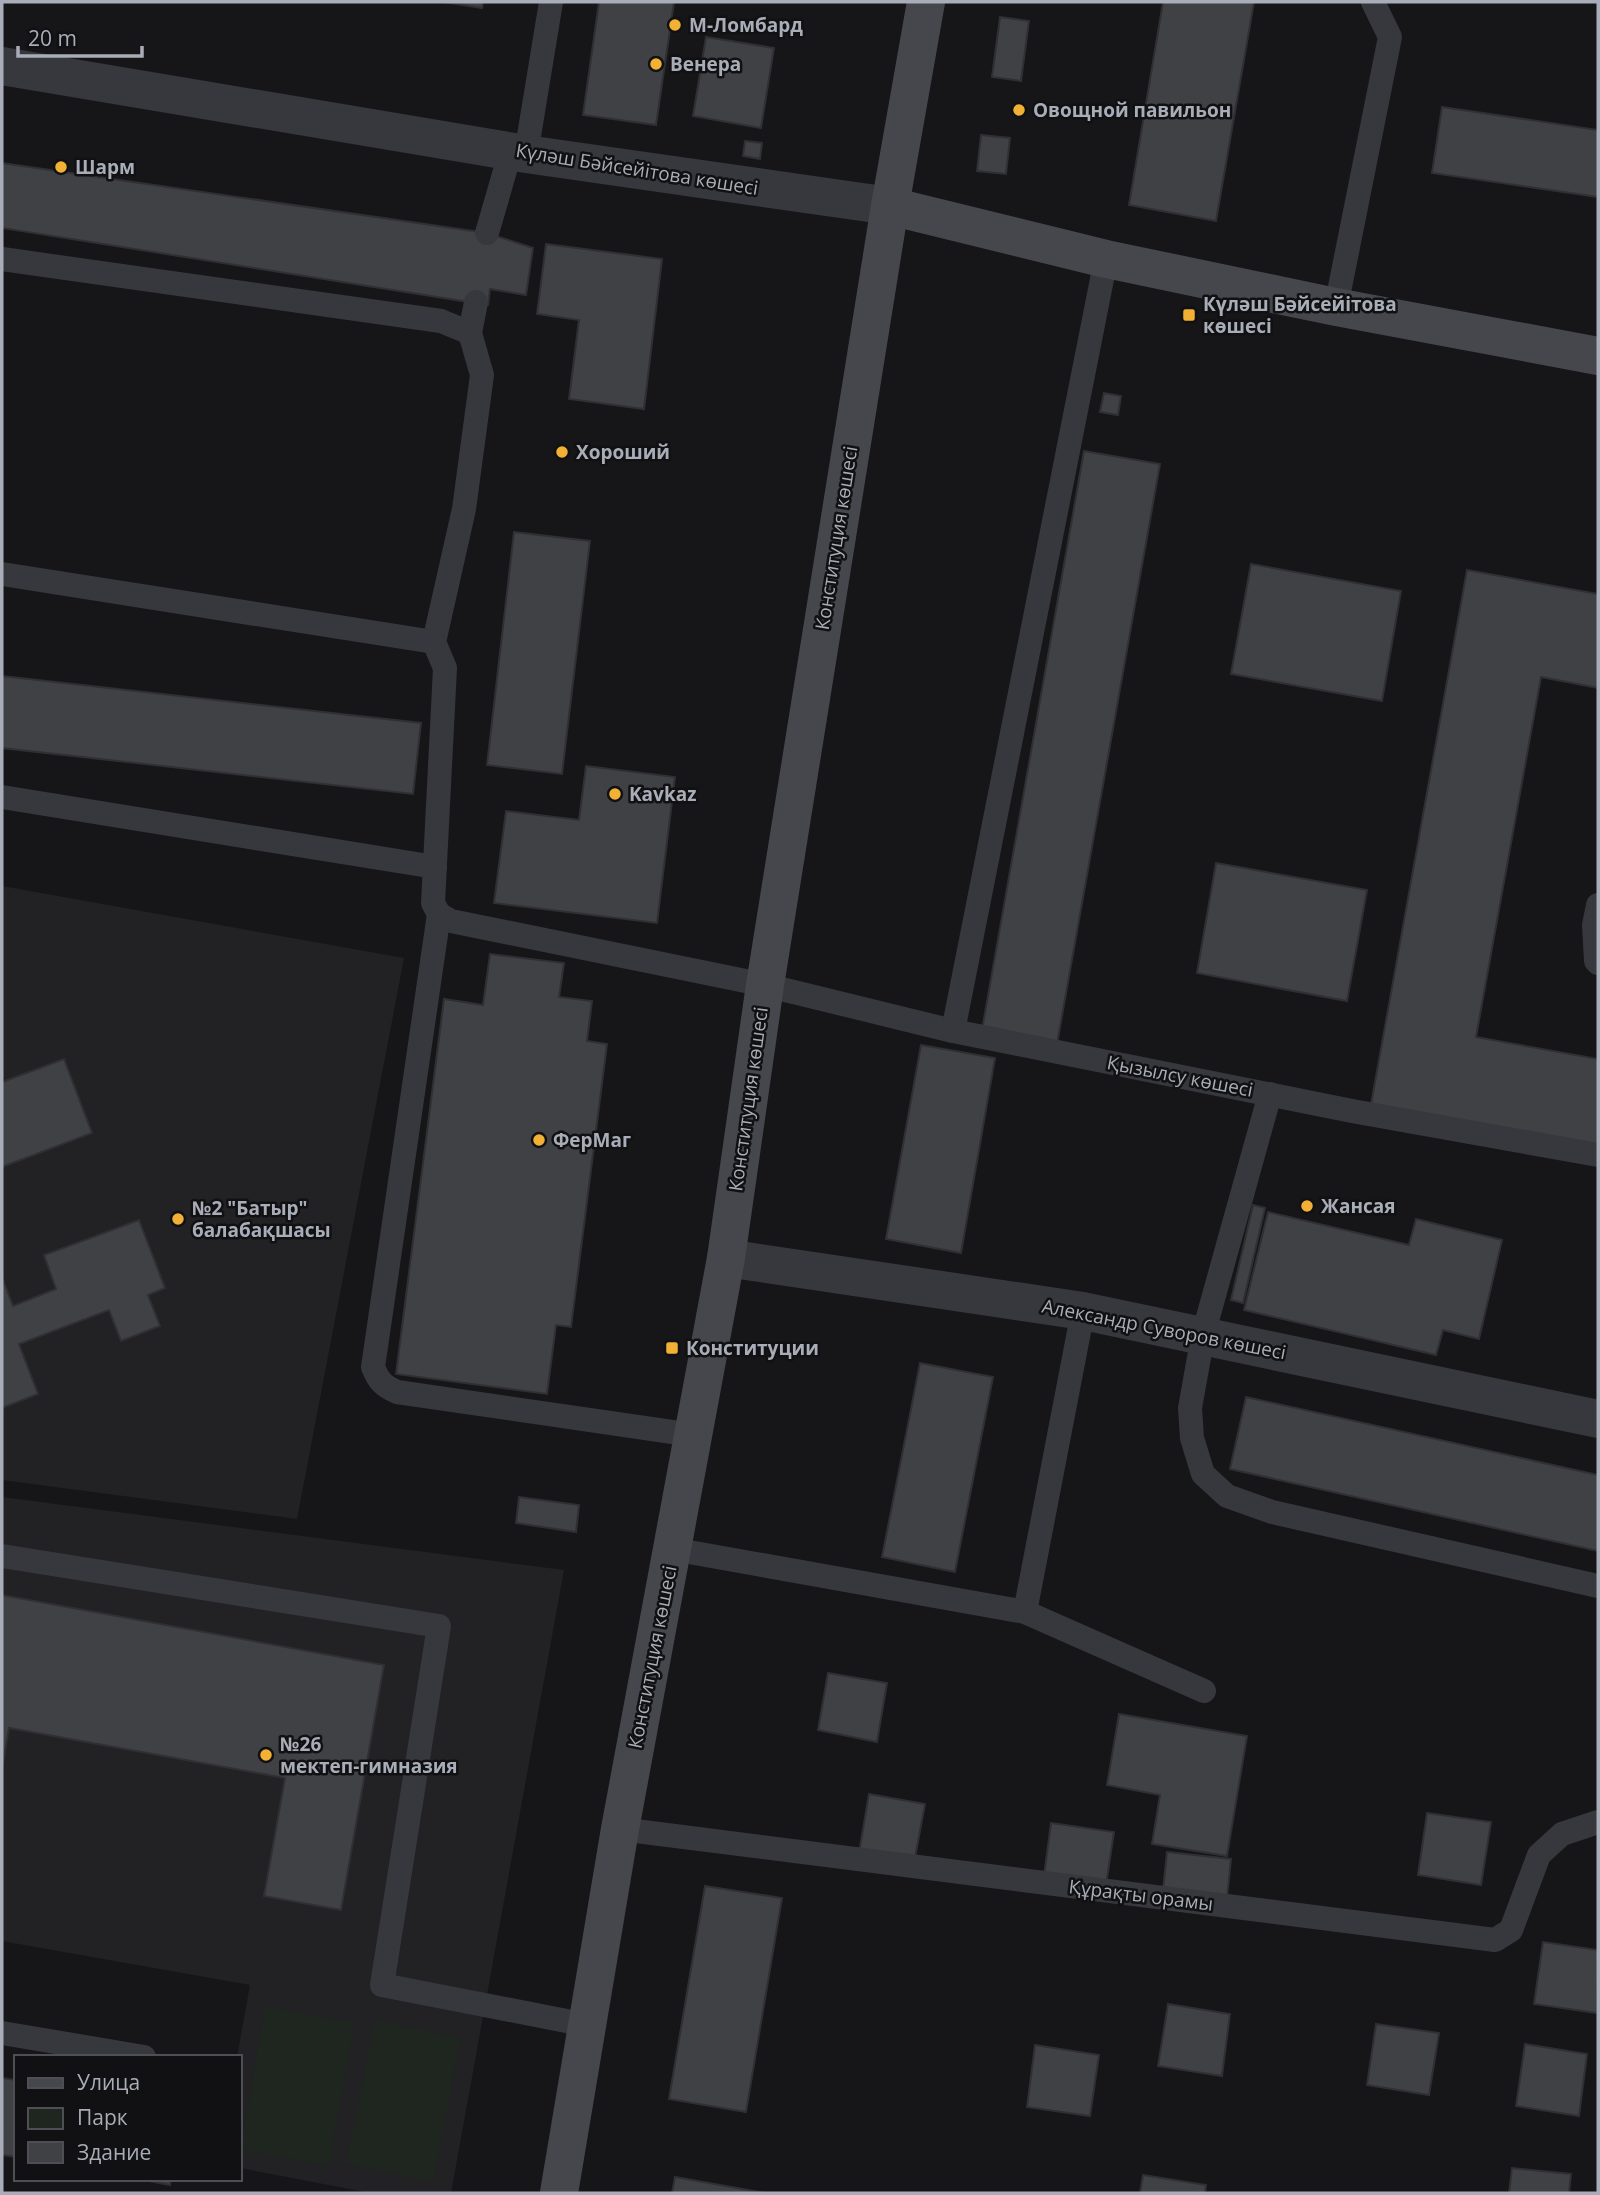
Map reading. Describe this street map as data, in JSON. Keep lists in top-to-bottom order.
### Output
{
  "streets": {
    "main road": ["Күләш Бәйсейітова көшесі", "Конституция көшесі"],
    "street": ["Александр Суворов көшесі"],
    "lane": ["Қызылсу көшесі", "Құрақты орамы"]
  },
  "crossings": [
    ["Күләш Бәйсейітова көшесі", "Конституция көшесі"],
    ["Конституция көшесі", "Қызылсу көшесі"],
    ["Конституция көшесі", "Александр Суворов көшесі"],
    ["Конституция көшесі", "Құрақты орамы"]
  ],
  "places": {
    "other": [
      "М-Ломбард",
      "Венера",
      "Овощной павильон",
      "Шарм",
      "Хороший",
      "Kavkaz",
      "ФерМаг",
      "Жансая",
      "№2 \"Батыр\" балабақшасы",
      "№26 мектеп-гимназия"
    ],
    "transit": ["Күләш Бәйсейітова көшесі", "Конституции"]
  },
  "legend": ["Улица", "Парк", "Здание"],
  "scale_bar": "20 m"
}
